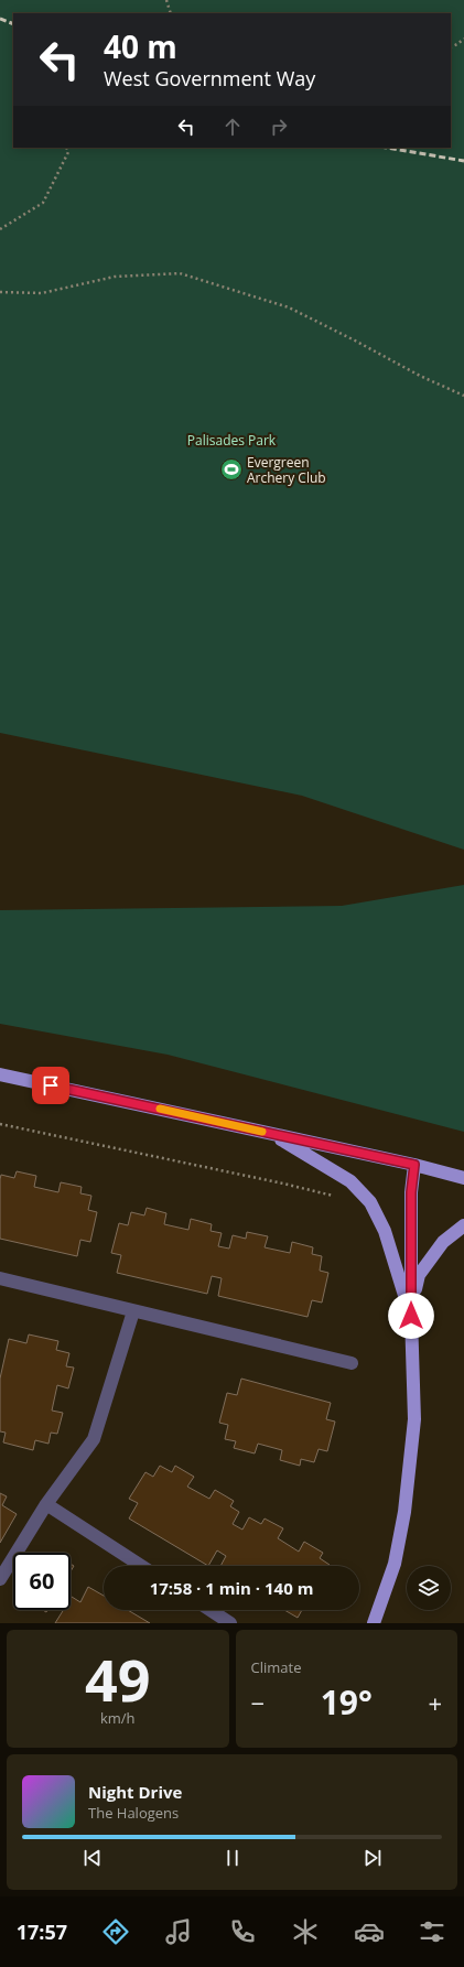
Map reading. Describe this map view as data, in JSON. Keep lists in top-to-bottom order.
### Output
{
  "parks": ["Palisades Park"],
  "places": {
    "sports": ["Evergreen Archery Club"]
  },
  "page": {
    "turn": ["40 m", "West Government Way"],
    "limit": "60",
    "trip": "17:58 · 1 min · 140 m",
    "tile": [
      ["49", "km/h"],
      "Climate"
    ],
    "heat": ["−", "19°", "+"],
    "song": ["Night Drive", "The Halogens"],
    "tabs": "17:57"
  }
}
